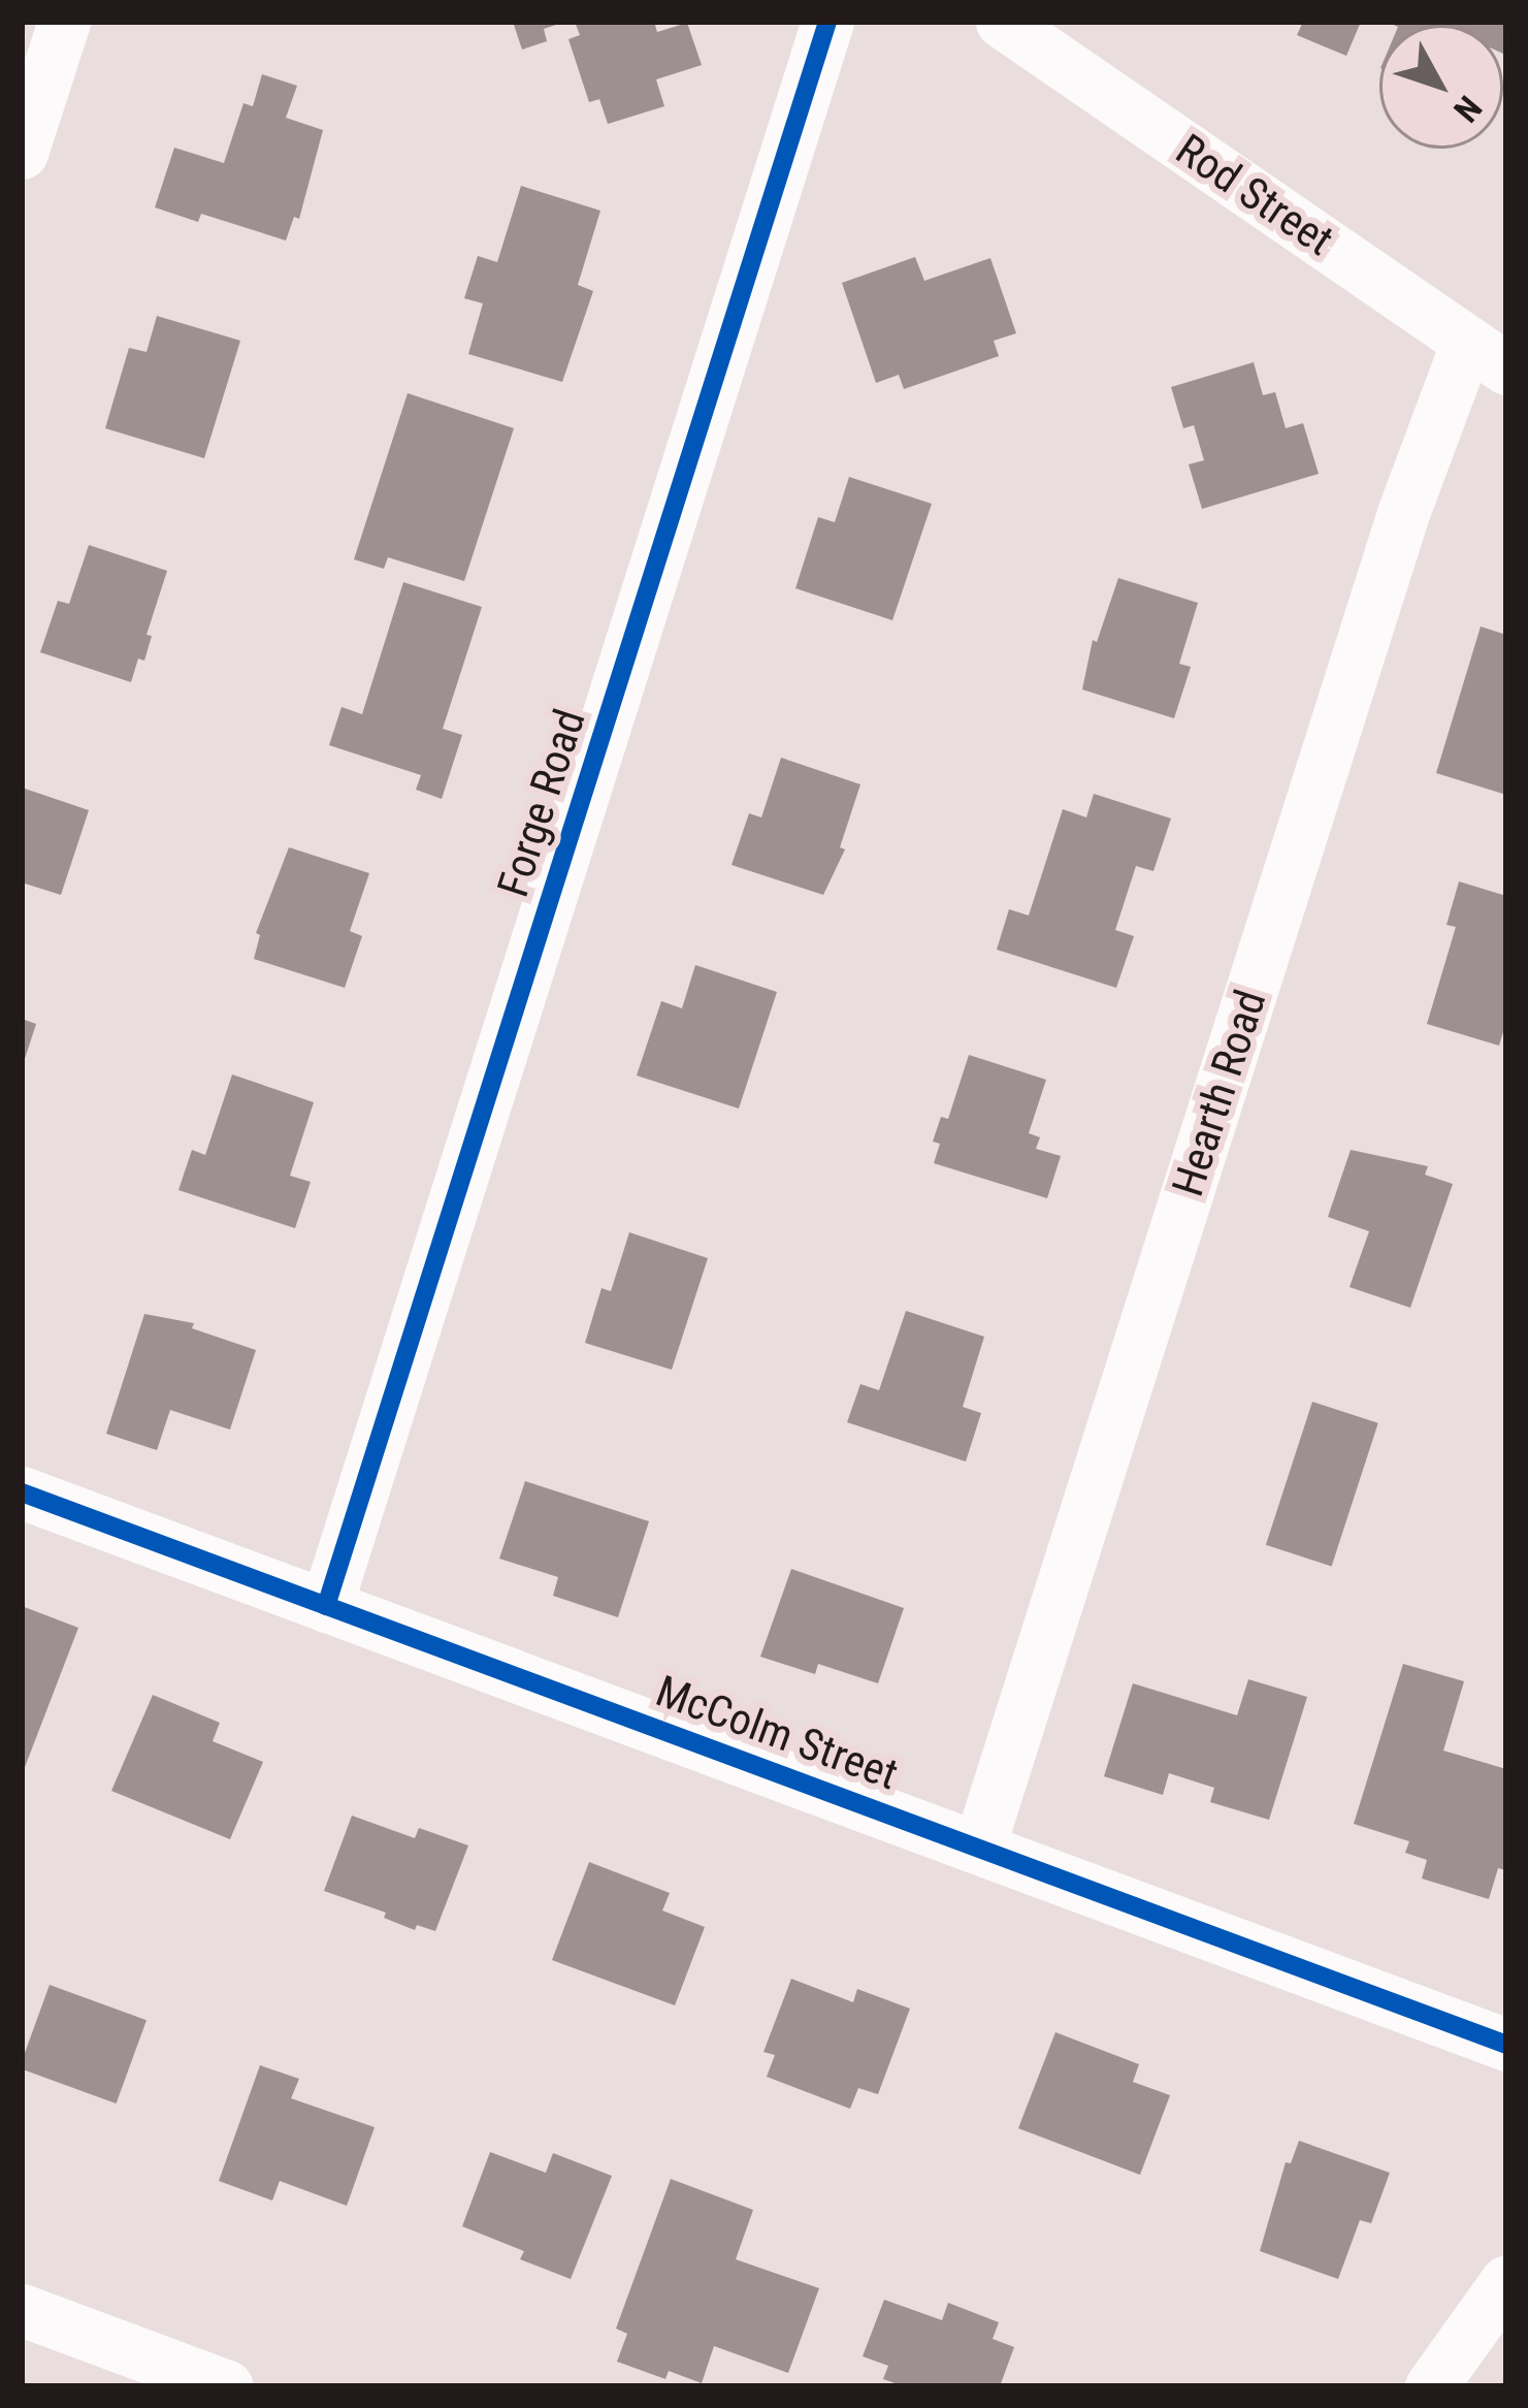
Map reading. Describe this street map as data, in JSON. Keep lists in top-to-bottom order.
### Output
{
  "streets": {
    "street": [
      "Rod Street",
      "Forge Road",
      "Hearth Road",
      "McColm Street"
    ]
  },
  "crossings": [
    ["Rod Street", "Hearth Road"],
    ["Forge Road", "McColm Street"],
    ["Hearth Road", "McColm Street"]
  ],
  "north": "bottom right"
}
